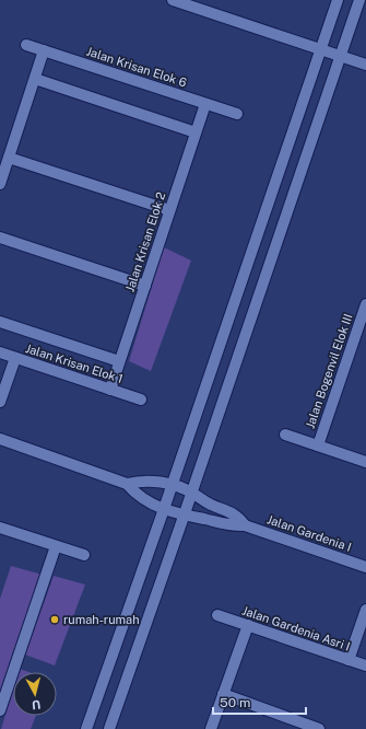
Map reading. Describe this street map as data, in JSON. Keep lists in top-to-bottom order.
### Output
{
  "streets": {
    "street": [
      "Jalan Krisan Elok 6",
      "Jalan Krisan Elok 2",
      "Jalan Krisan Elok 1",
      "Jalan Bogenvil Elok III",
      "Jalan Gardenia I",
      "Jalan Gardenia Asri I"
    ]
  },
  "crossings": [
    ["Jalan Krisan Elok 6", "Jalan Krisan Elok 2"],
    ["Jalan Krisan Elok 2", "Jalan Krisan Elok 1"]
  ],
  "places": ["rumah-rumah"],
  "scale_bar": "50 m",
  "north": "bottom"
}
